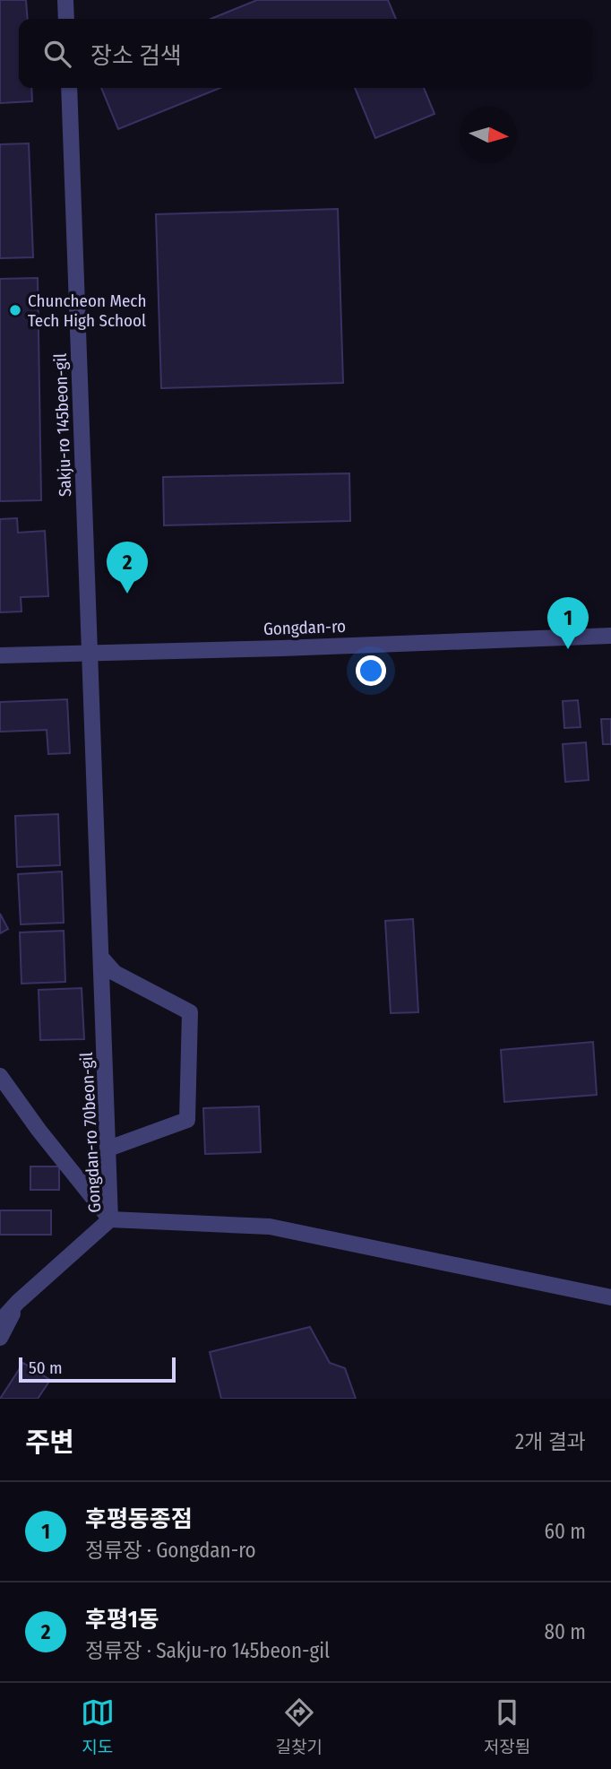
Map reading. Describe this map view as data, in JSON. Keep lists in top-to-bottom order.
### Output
{
  "streets": {
    "street": ["Sakju-ro 145beon-gil", "Gongdan-ro", "Gongdan-ro 70beon-gil"]
  },
  "crossings": [
    ["Sakju-ro 145beon-gil", "Gongdan-ro"],
    ["Sakju-ro 145beon-gil", "Gongdan-ro 70beon-gil"],
    ["Gongdan-ro", "Gongdan-ro 70beon-gil"]
  ],
  "places": ["Chuncheon Mech Tech High School"],
  "scale_bar": "50 m",
  "north": "right",
  "page": {
    "search": "장소 검색",
    "pins": ["2", "1"],
    "scale": "50 m",
    "heading": ["주변", "2개 결과"],
    "list": [
      {
        "mark": "1",
        "name": "후평동종점",
        "note": "정류장 · Gongdan-ro",
        "value": "60 m"
      },
      {
        "mark": "2",
        "name": "후평1동",
        "note": "정류장 · Sakju-ro 145beon-gil",
        "value": "80 m"
      }
    ],
    "nav": ["지도", "길찾기", "저장됨"]
  }
}
